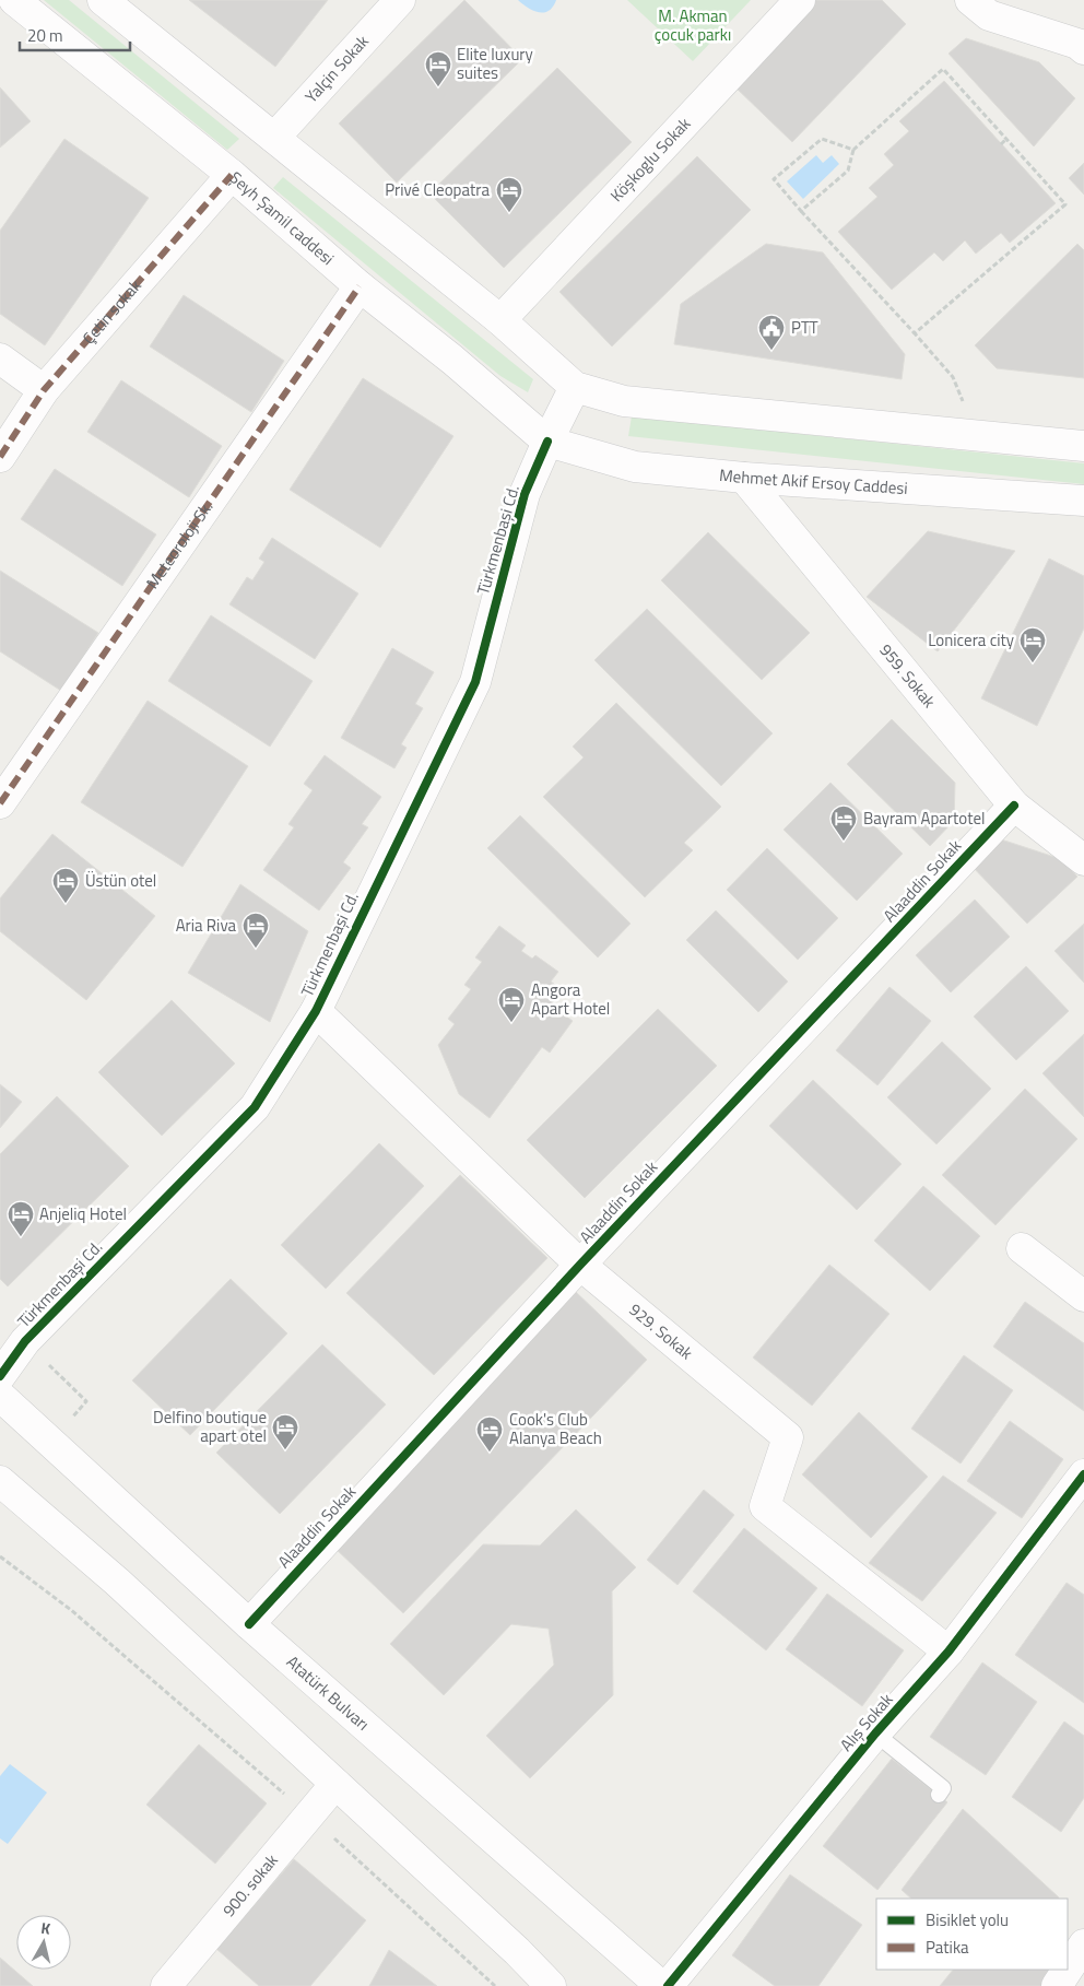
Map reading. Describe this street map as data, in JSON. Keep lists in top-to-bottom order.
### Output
{
  "streets": {
    "street": [
      "Yalçin Sokak",
      "Köşkoglu Sokak",
      "Şeyh Şamil caddesi",
      "Çetin sokak",
      "Mehmet Akif Ersoy Caddesi",
      "Türkmenbaşi Cd.",
      "Meteoroloji Sk.",
      "959. Sokak",
      "Alaaddin Sokak",
      "929. Sokak",
      "Atatürk Bulvarı",
      "Alış Sokak",
      "900. sokak"
    ]
  },
  "crossings": [
    ["Şeyh Şamil caddesi", "Çetin sokak"],
    ["Şeyh Şamil caddesi", "Mehmet Akif Ersoy Caddesi"],
    ["Şeyh Şamil caddesi", "Türkmenbaşi Cd."],
    ["Şeyh Şamil caddesi", "Meteoroloji Sk."],
    ["Mehmet Akif Ersoy Caddesi", "Türkmenbaşi Cd."],
    ["Mehmet Akif Ersoy Caddesi", "959. Sokak"],
    ["Türkmenbaşi Cd.", "929. Sokak"],
    ["959. Sokak", "Alaaddin Sokak"],
    ["Alaaddin Sokak", "929. Sokak"],
    ["Alaaddin Sokak", "Atatürk Bulvarı"],
    ["929. Sokak", "Alış Sokak"]
  ],
  "parks": ["M. Akman çocuk parkı"],
  "places": {
    "hotel": [
      "Elite luxury suites",
      "Privé Cleopatra",
      "Lonicera city",
      "Bayram Apartotel",
      "Üstün otel",
      "Aria Riva",
      "Angora Apart Hotel",
      "Anjeliq Hotel",
      "Delfino boutique apart otel",
      "Cook's Club Alanya Beach"
    ],
    "public building": ["PTT"]
  },
  "legend": ["Bisiklet yolu", "Patika"],
  "scale_bar": "20 m",
  "north": "top"
}
